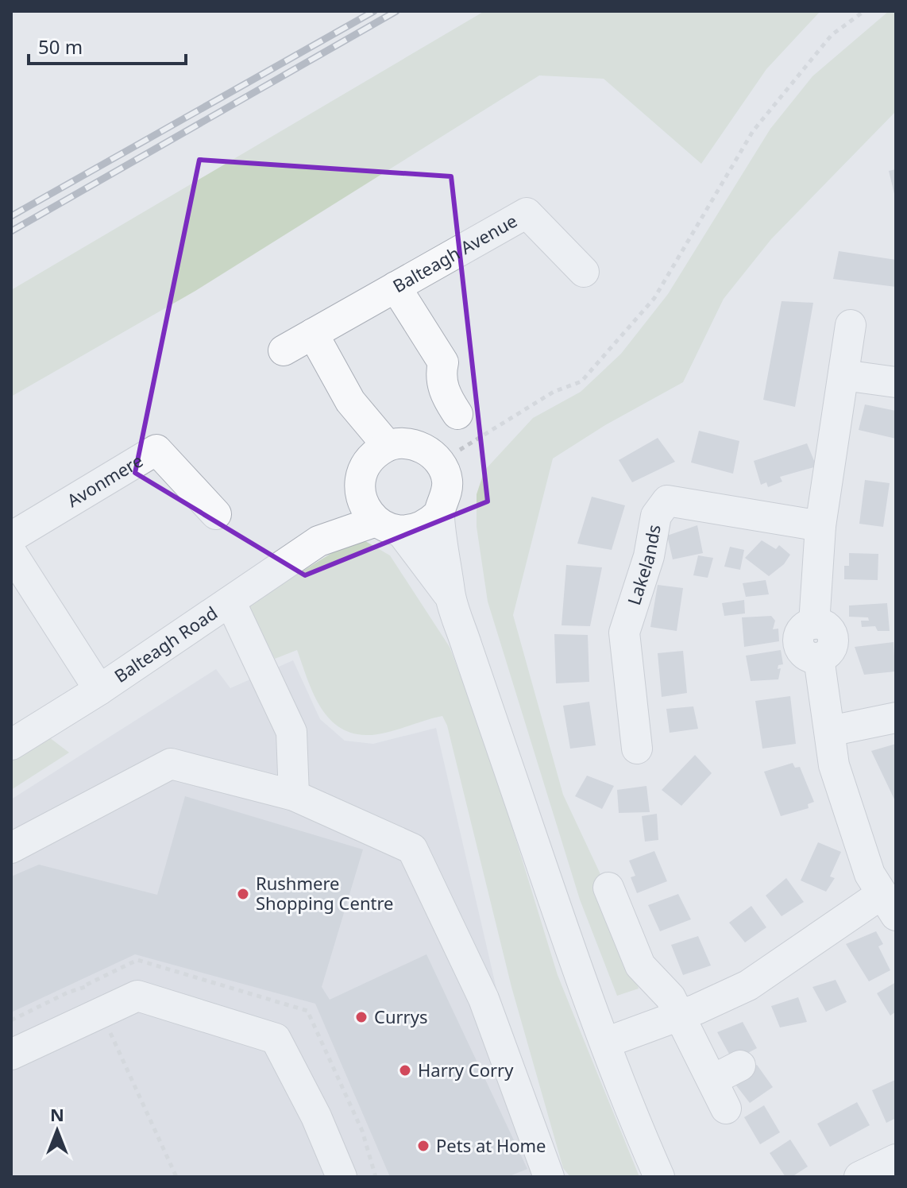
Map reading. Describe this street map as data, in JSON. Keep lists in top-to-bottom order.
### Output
{
  "streets": {
    "street": [
      "Balteagh Avenue",
      "Avonmere",
      "Lakelands",
      "Balteagh Road"
    ]
  },
  "places": [
    "Rushmere Shopping Centre",
    "Currys",
    "Harry Corry",
    "Pets at Home"
  ],
  "scale_bar": "50 m",
  "north": "top"
}
